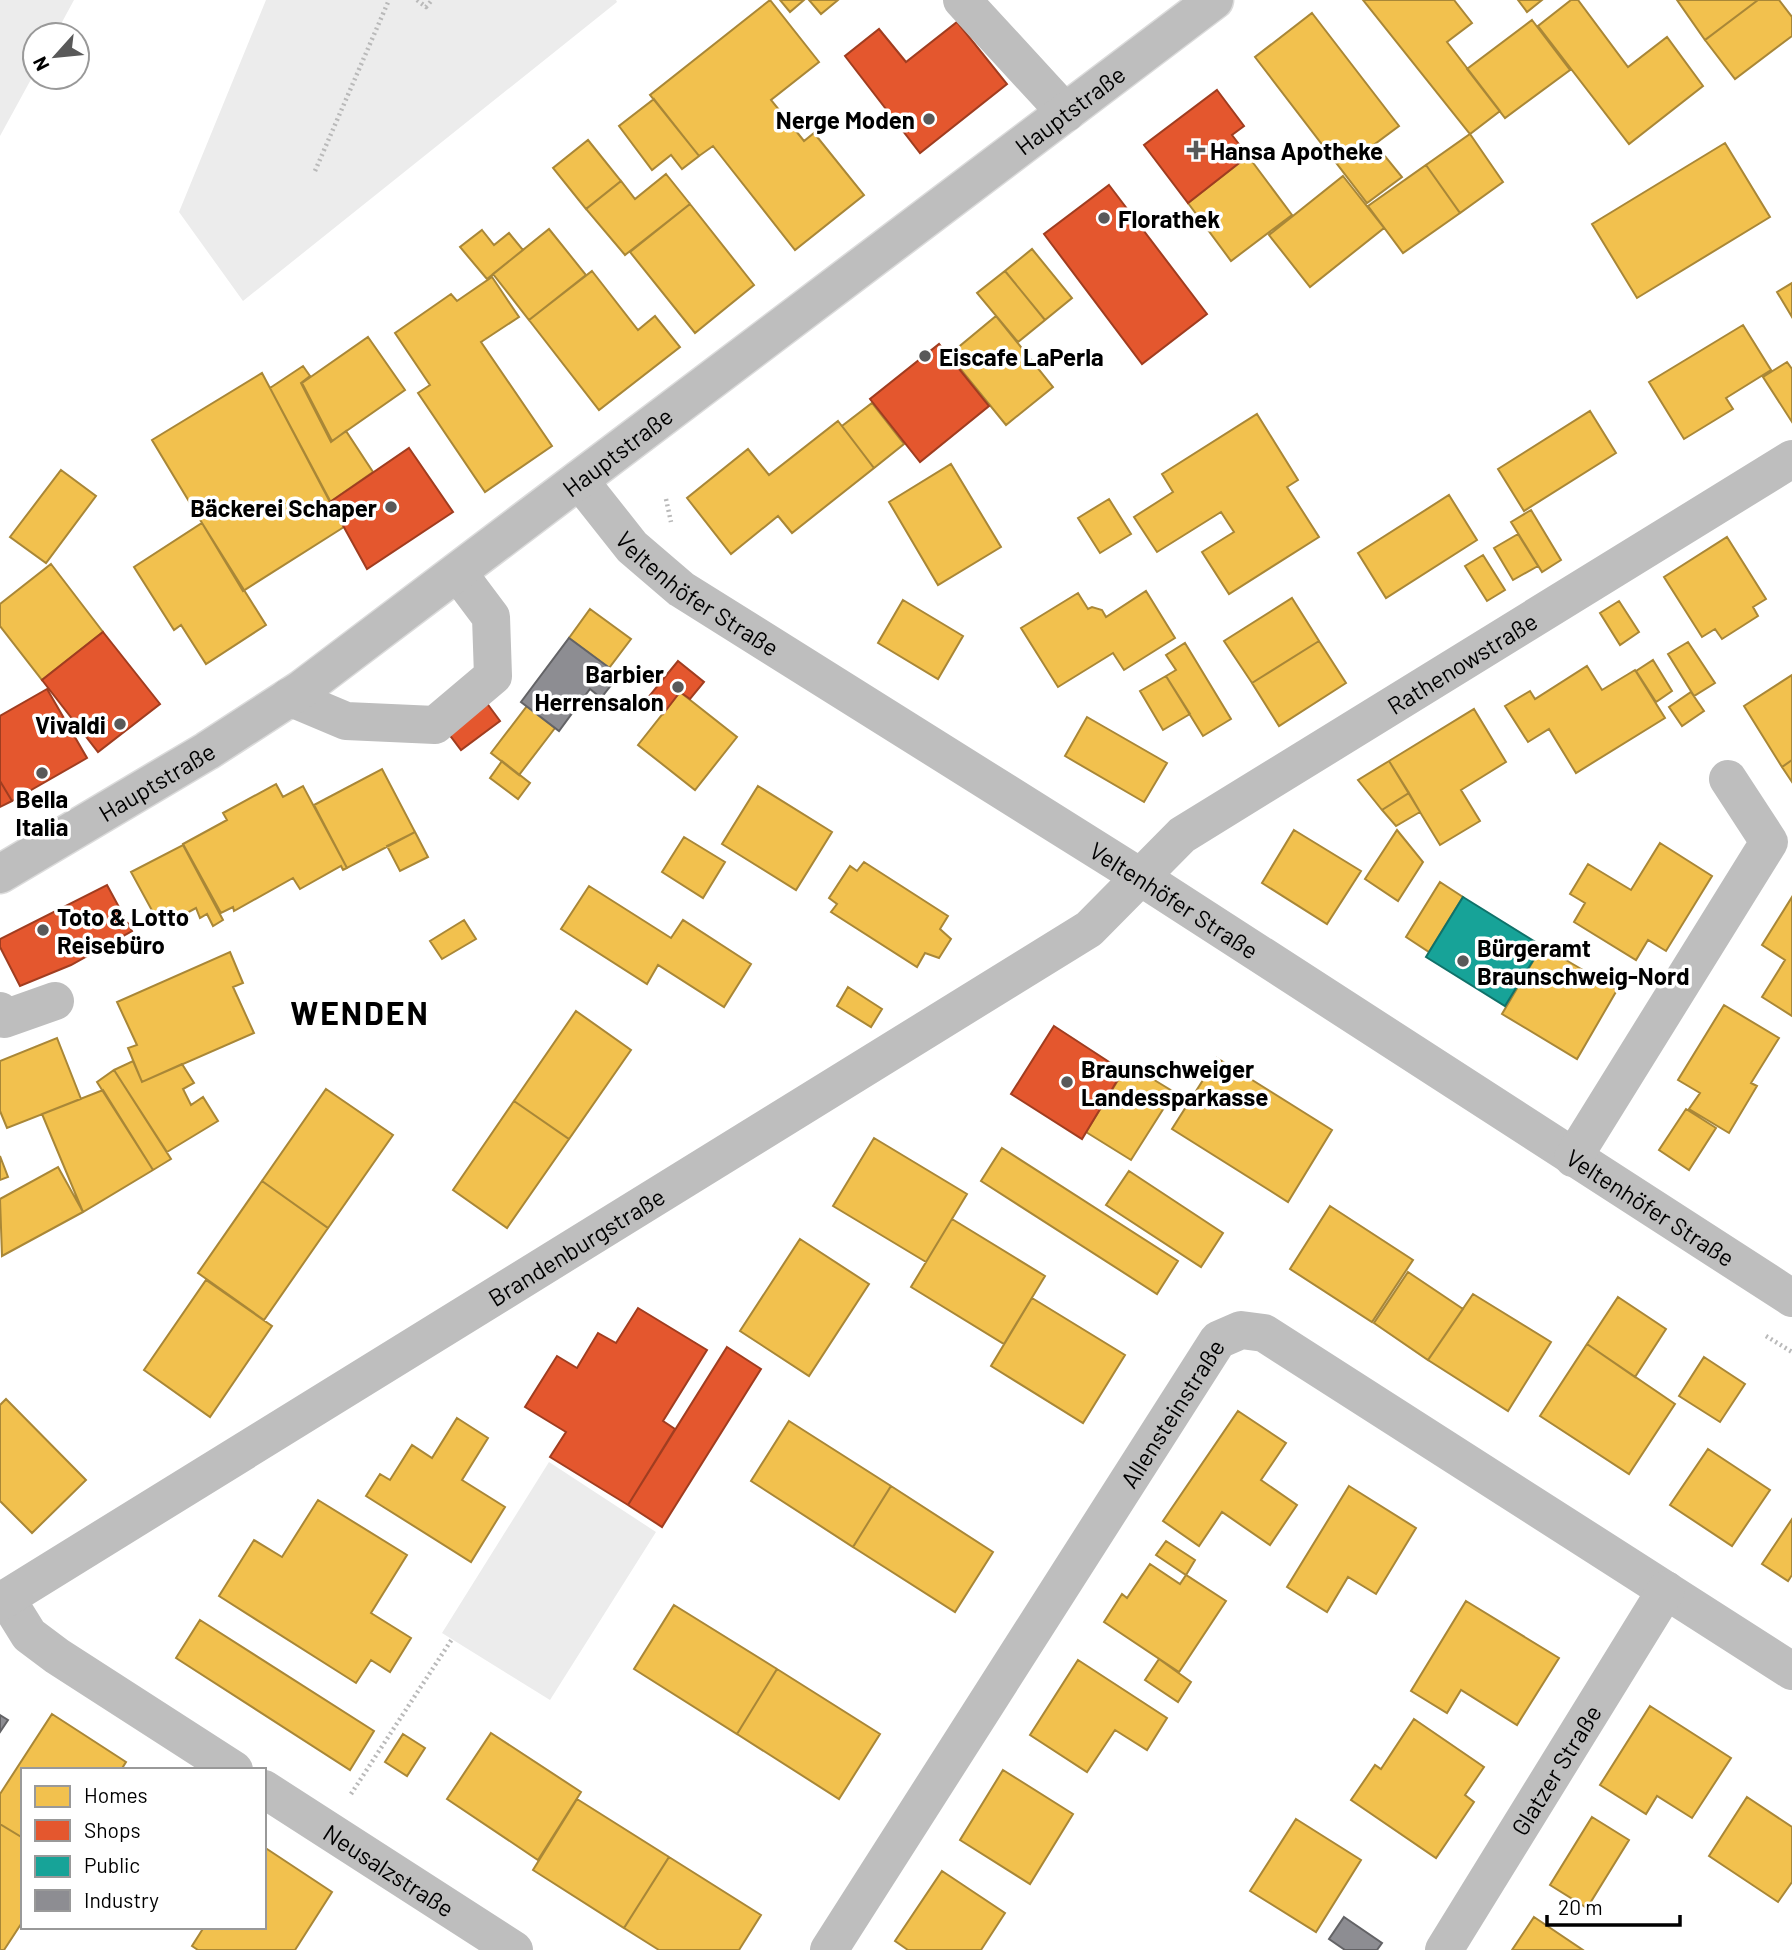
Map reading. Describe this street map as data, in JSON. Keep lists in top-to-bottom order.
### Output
{
  "streets": {
    "street": [
      "Hauptstraße",
      "Veltenhöfer Straße",
      "Rathenowstraße",
      "Brandenburgstraße",
      "Allensteinstraße",
      "Glatzer Straße",
      "Neusalzstraße"
    ]
  },
  "crossings": [
    ["Hauptstraße", "Veltenhöfer Straße"],
    ["Veltenhöfer Straße", "Rathenowstraße"],
    ["Veltenhöfer Straße", "Brandenburgstraße"],
    ["Rathenowstraße", "Brandenburgstraße"],
    ["Allensteinstraße", "Glatzer Straße"]
  ],
  "districts": ["WENDEN"],
  "places": {
    "other": [
      "Nerge Moden",
      "Florathek",
      "Eiscafe LaPerla",
      "Bäckerei Schaper",
      "Barbier Herrensalon",
      "Vivaldi",
      "Bella Italia",
      "Toto & Lotto Reisebüro",
      "Bürgeramt Braunschweig-Nord",
      "Braunschweiger Landessparkasse"
    ],
    "health": ["Hansa Apotheke"]
  },
  "legend": [
    "Homes",
    "Shops",
    "Public",
    "Industry"
  ],
  "scale_bar": "20 m",
  "north": "bottom left"
}
